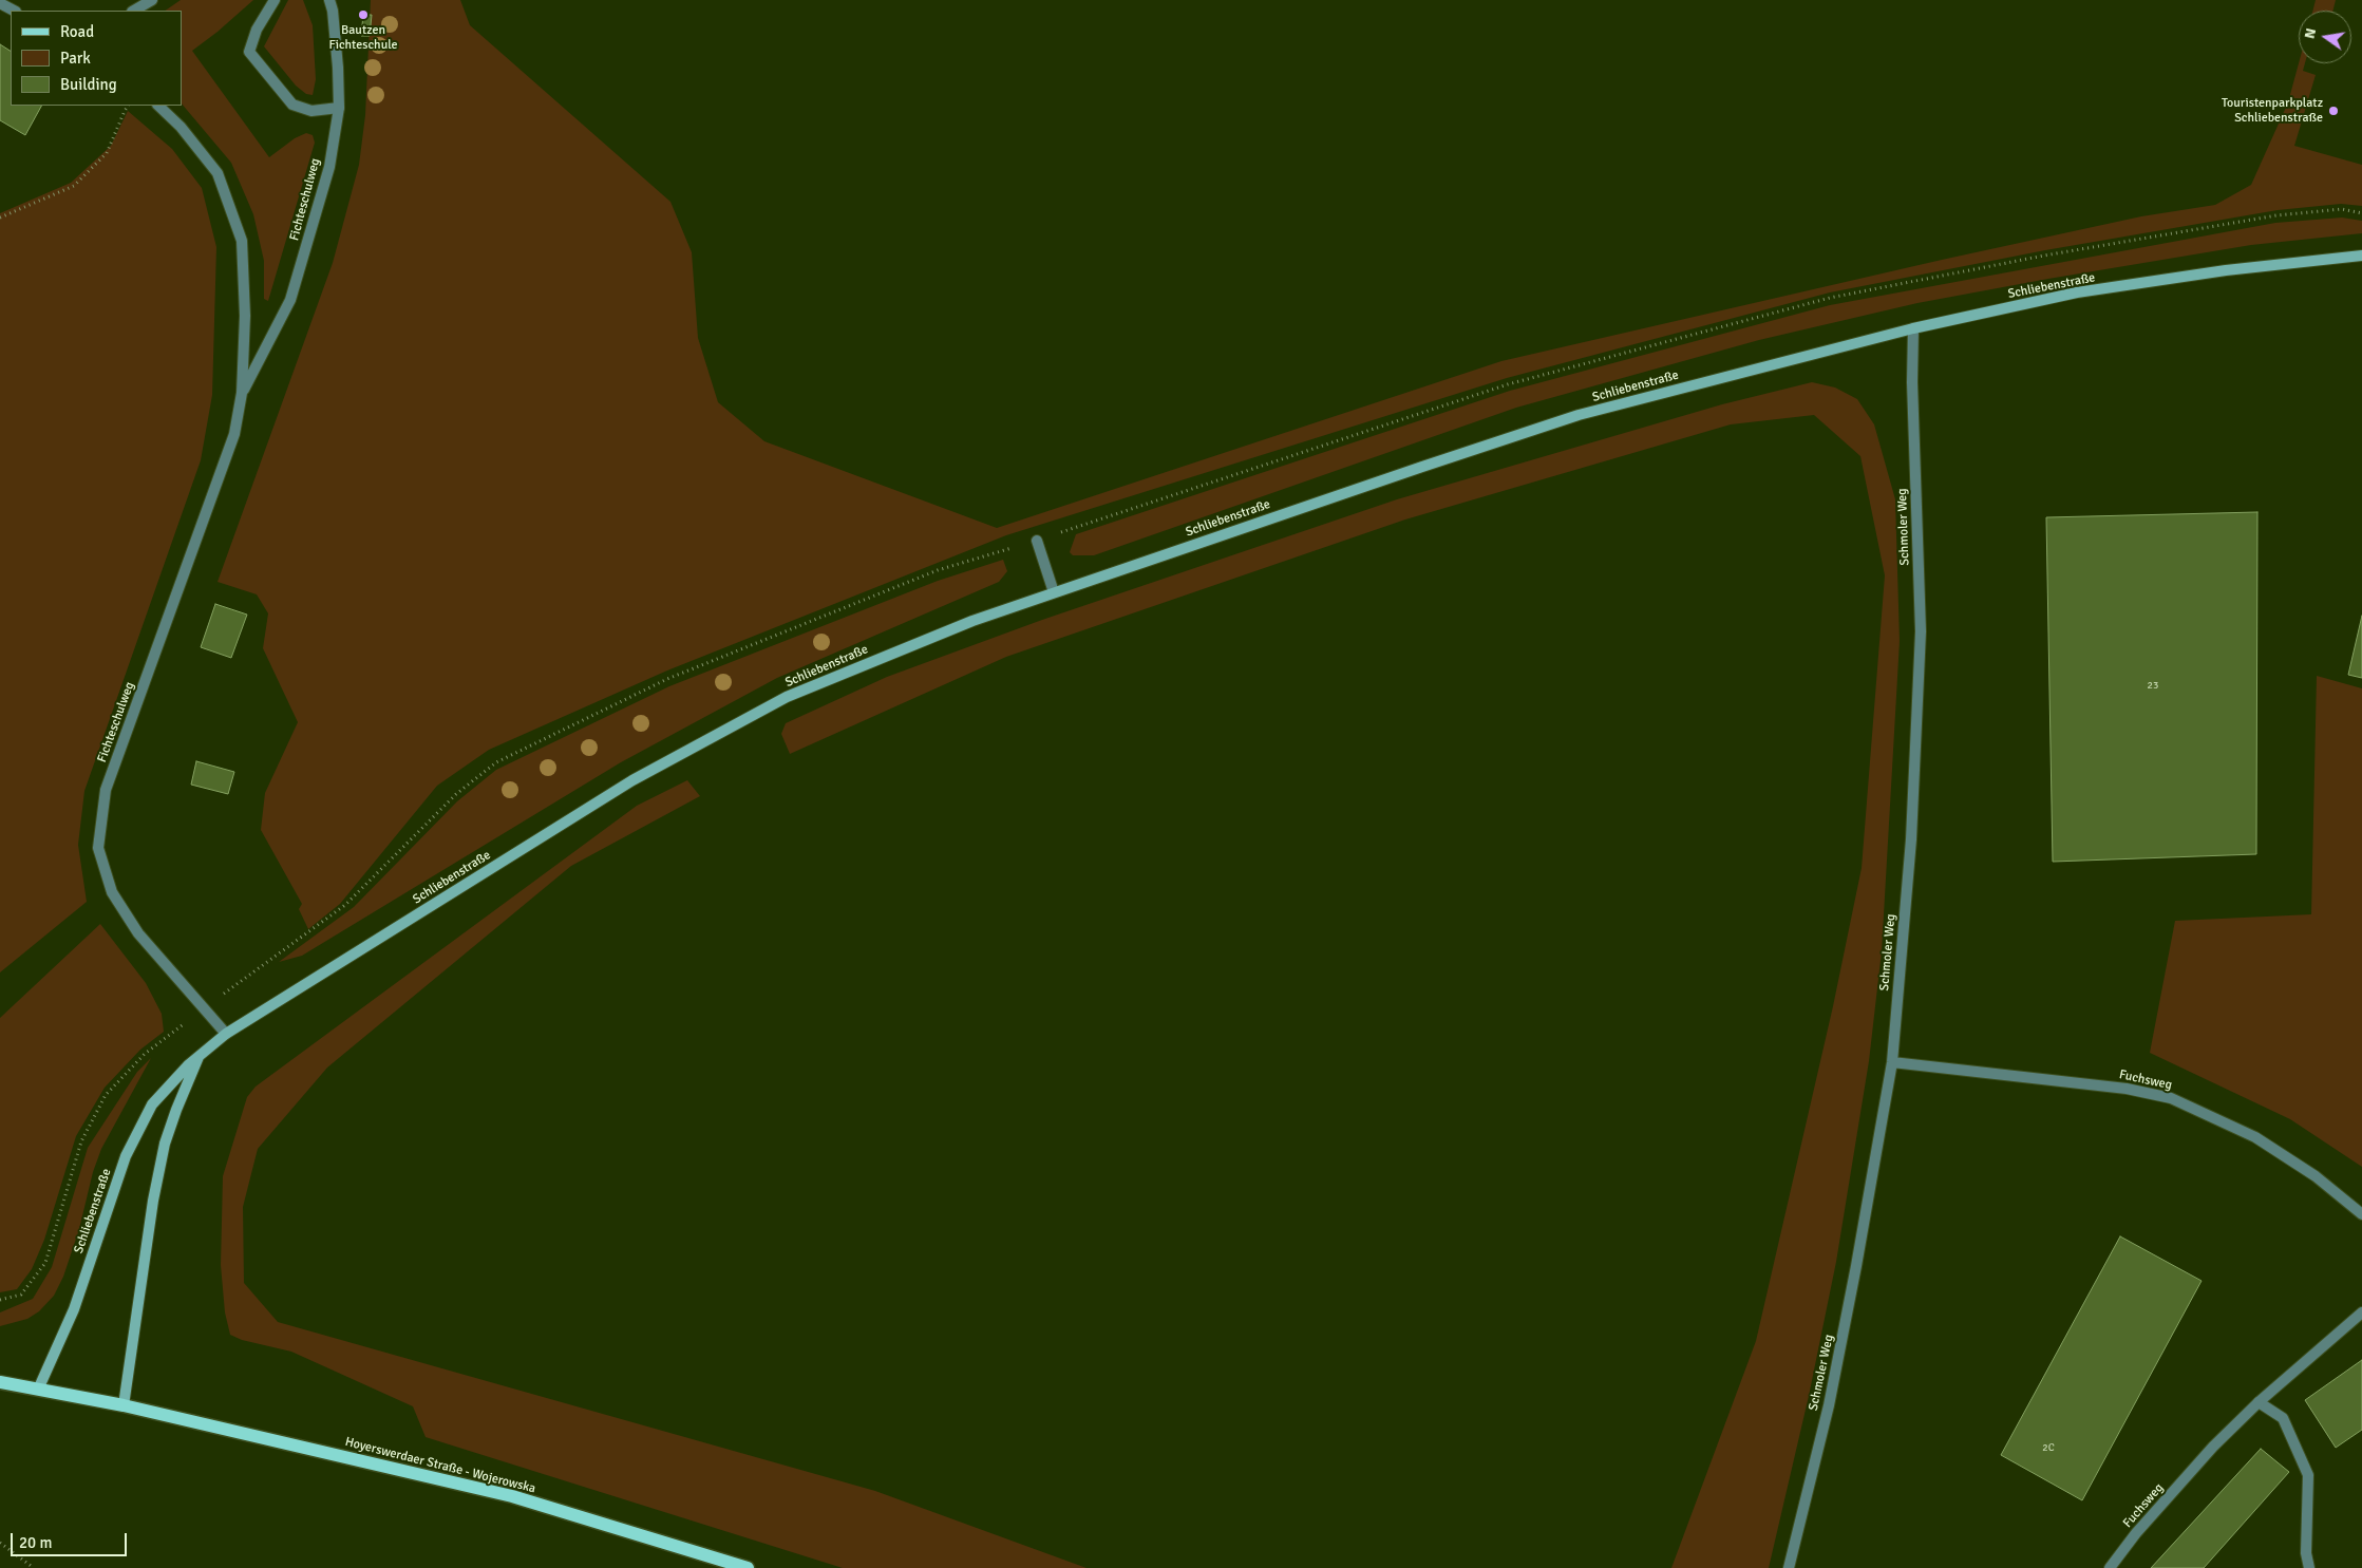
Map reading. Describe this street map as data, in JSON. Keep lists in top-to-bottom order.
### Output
{
  "streets": {
    "main road": ["Schliebenstraße", "Hoyerswerdaer Straße - Wojerowska"],
    "street": ["Fichteschulweg", "Schmoler Weg", "Fuchsweg"]
  },
  "crossings": [
    ["Fichteschulweg", "Schliebenstraße"],
    ["Schliebenstraße", "Schmoler Weg"],
    ["Schliebenstraße", "Hoyerswerdaer Straße - Wojerowska"],
    ["Schmoler Weg", "Fuchsweg"]
  ],
  "places": ["Bautzen Fichteschule", "Touristenparkplatz Schliebenstraße"],
  "house_numbers": ["23", "2C"],
  "legend": ["Road", "Park", "Building"],
  "scale_bar": "20 m",
  "north": "left"
}
